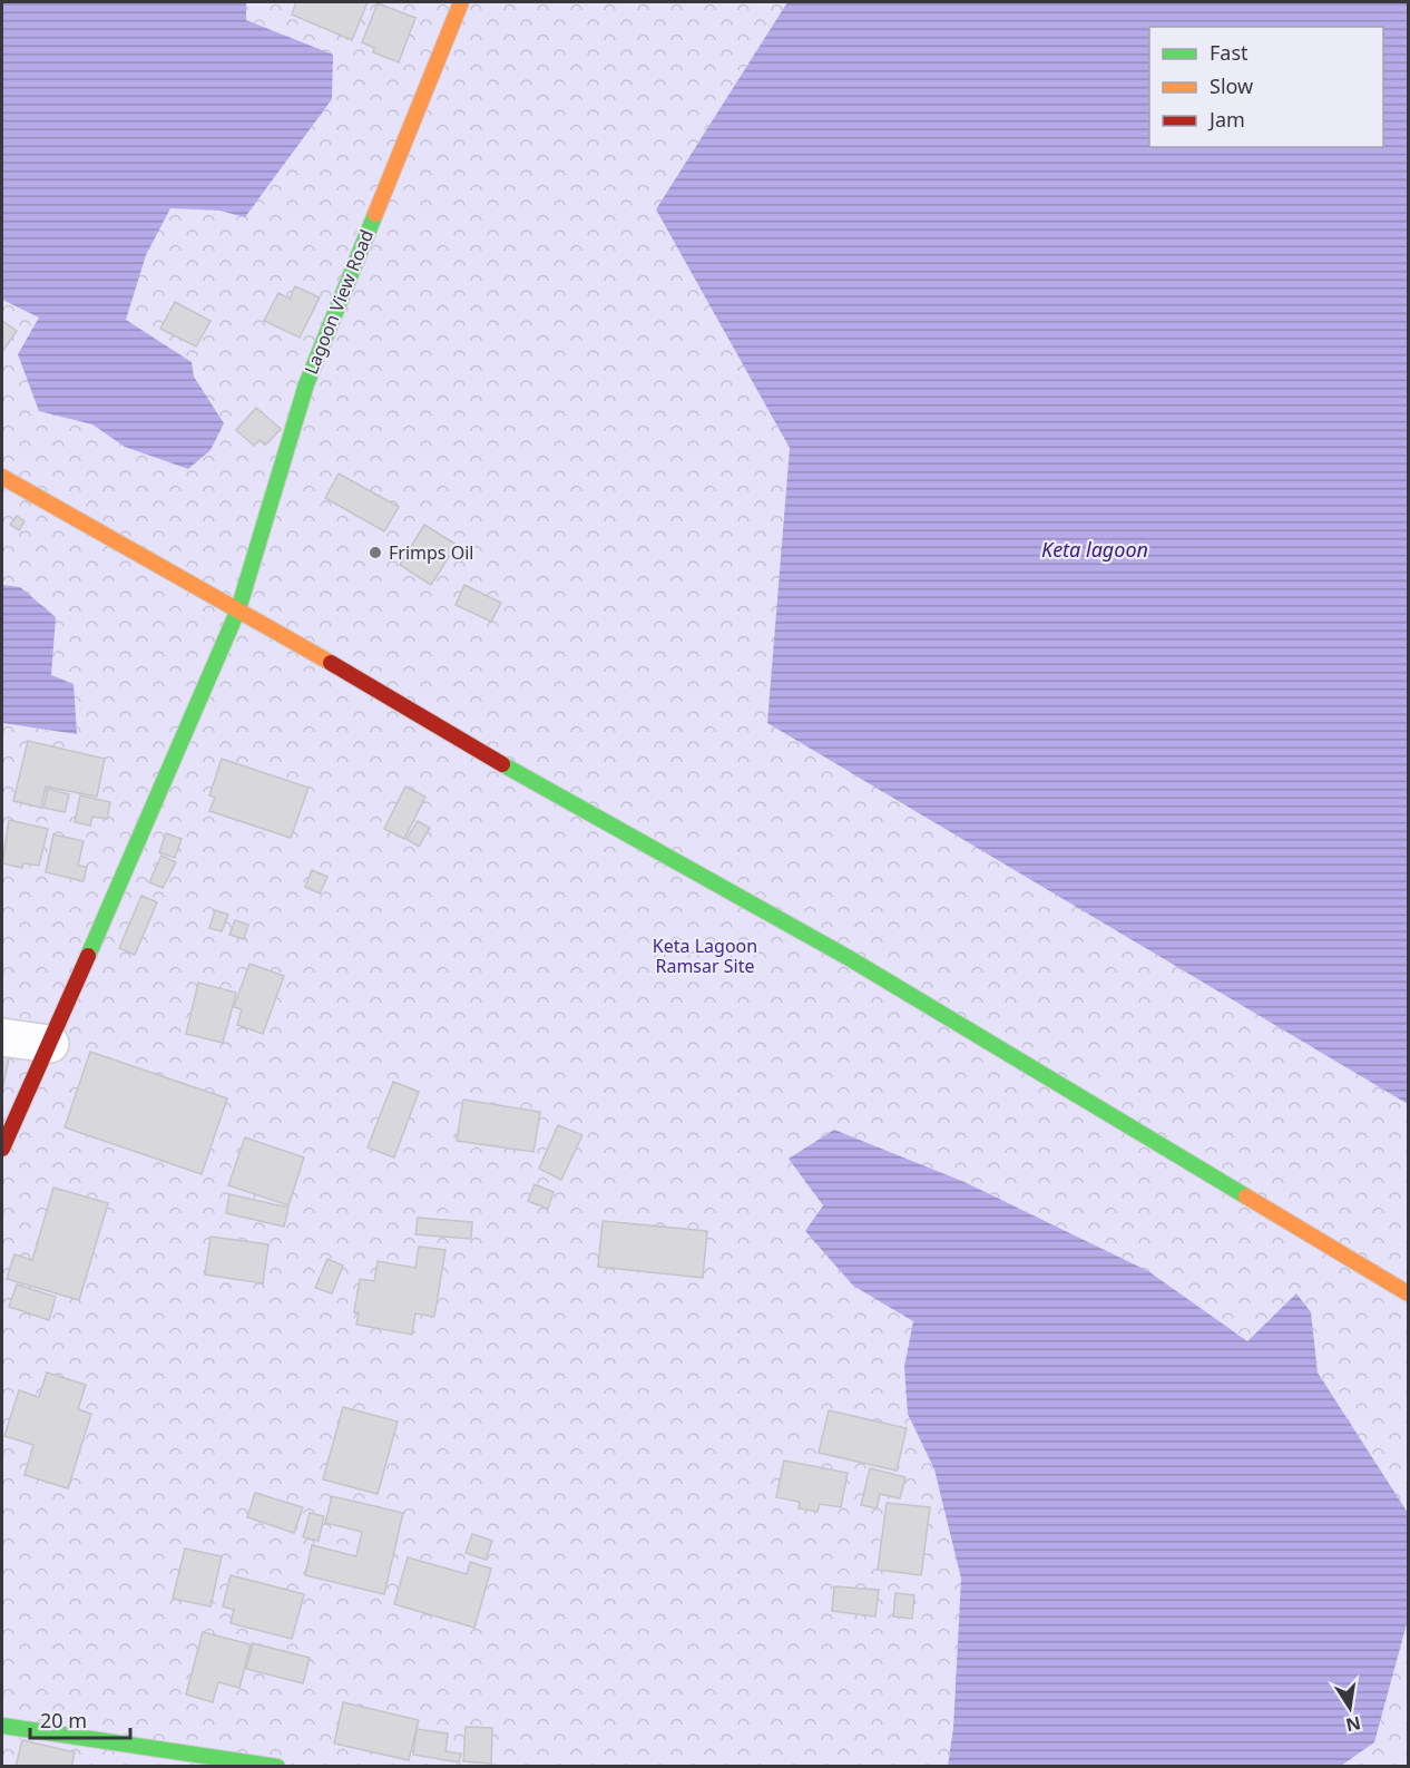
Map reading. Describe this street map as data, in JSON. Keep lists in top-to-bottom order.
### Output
{
  "streets": {
    "main road": ["Lagoon View Road"]
  },
  "water": ["Keta lagoon"],
  "parks": ["Keta Lagoon Ramsar Site"],
  "places": ["Frimps Oil"],
  "legend": ["Fast", "Slow", "Jam"],
  "scale_bar": "20 m",
  "north": "bottom"
}
